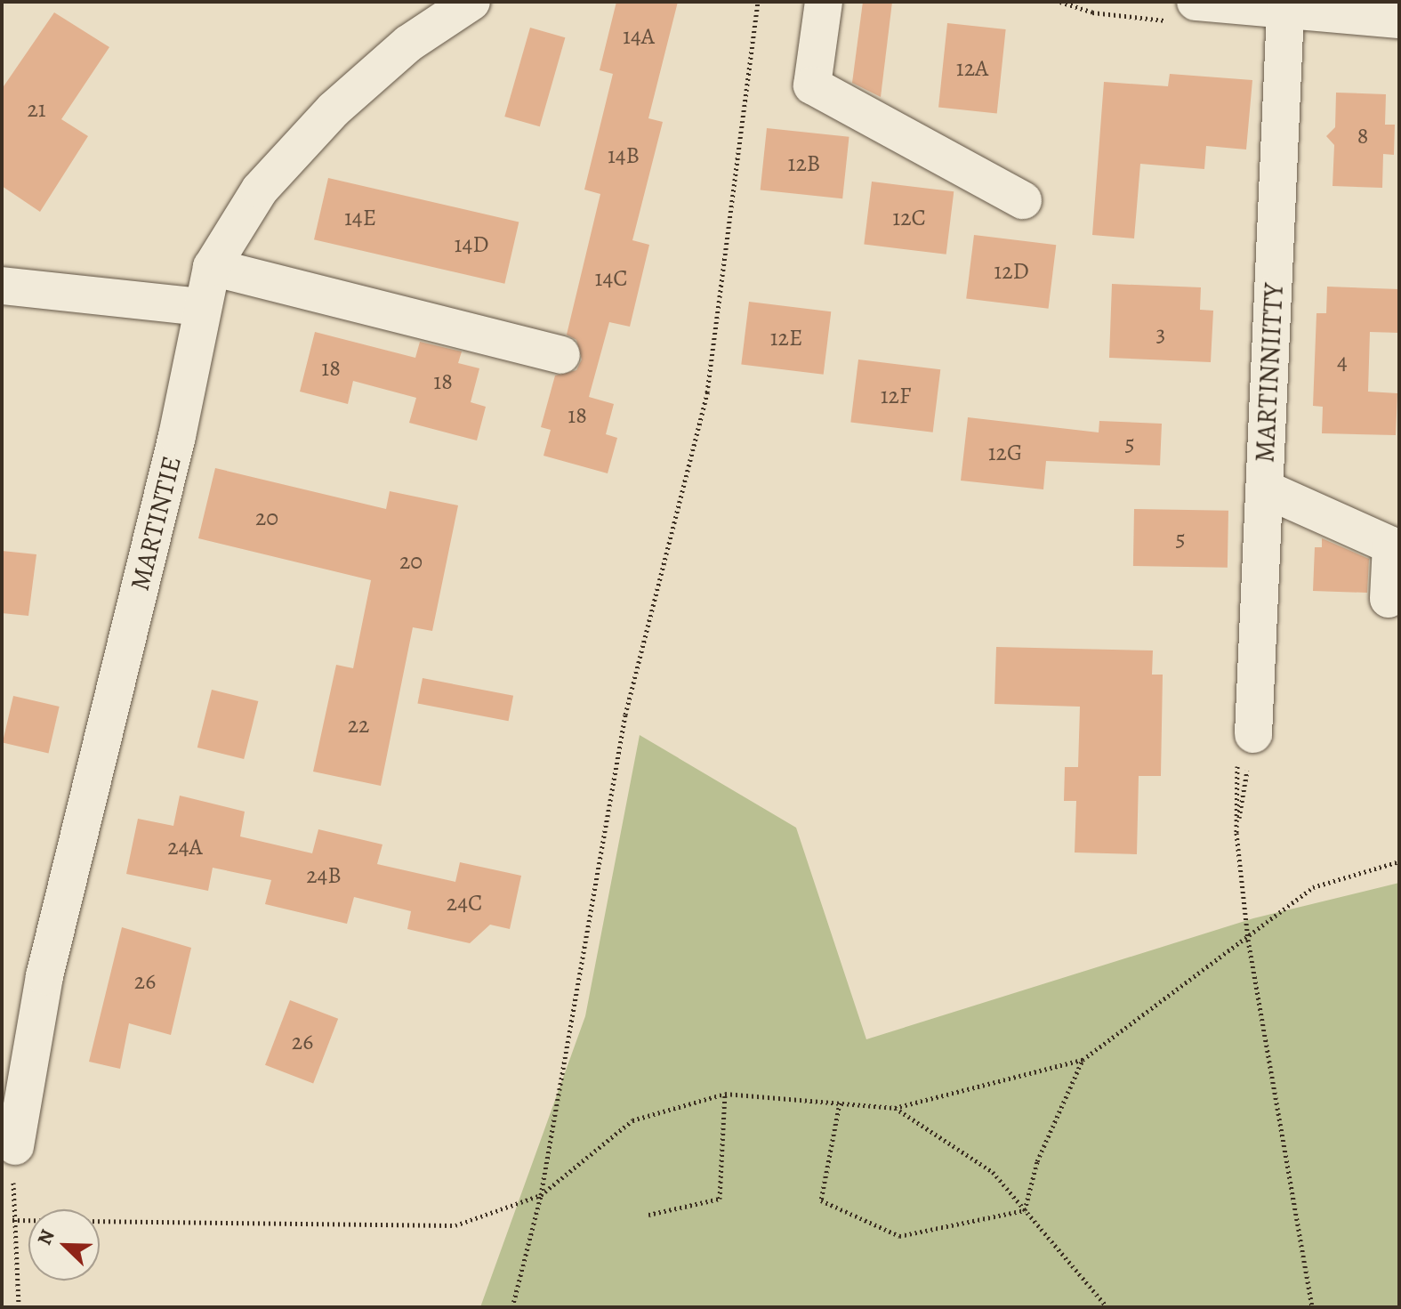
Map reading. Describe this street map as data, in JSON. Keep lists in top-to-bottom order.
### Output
{
  "streets": {
    "street": ["MARTINNIITTY", "MARTINTIE"]
  },
  "house_numbers": [
    "14A",
    "12A",
    "21",
    "8",
    "14B",
    "12B",
    "14E",
    "12C",
    "14D",
    "12D",
    "14C",
    "3",
    "12E",
    "4",
    "18",
    "18",
    "12F",
    "18",
    "5",
    "12G",
    "20",
    "5",
    "20",
    "22",
    "24A",
    "24B",
    "24C",
    "26",
    "26"
  ],
  "north": "top left"
}
